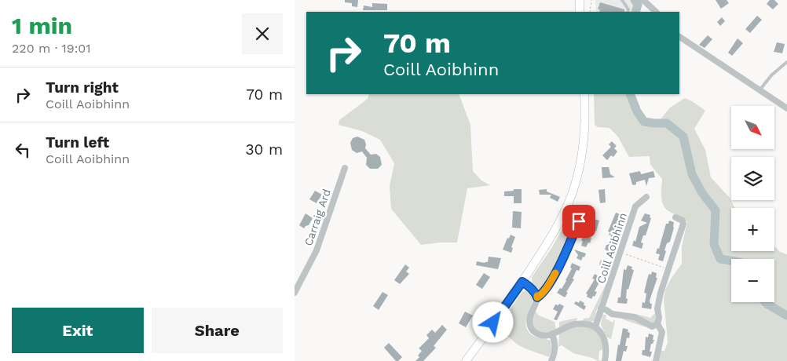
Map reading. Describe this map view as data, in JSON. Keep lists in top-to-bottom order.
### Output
{
  "streets": {
    "street": ["Carraig Ard", "Coill Aoibhinn"]
  },
  "north": "bottom right",
  "page": {
    "heading": ["1 min", "220 m · 19:01"],
    "turn": ["70 m", "Coill Aoibhinn"],
    "list": [
      {
        "name": "Turn right",
        "note": "Coill Aoibhinn",
        "value": "70 m"
      },
      {
        "name": "Turn left",
        "note": "Coill Aoibhinn",
        "value": "30 m"
      }
    ],
    "map_buttons": ["+", "−"],
    "buttons": ["Exit", "Share"]
  }
}
